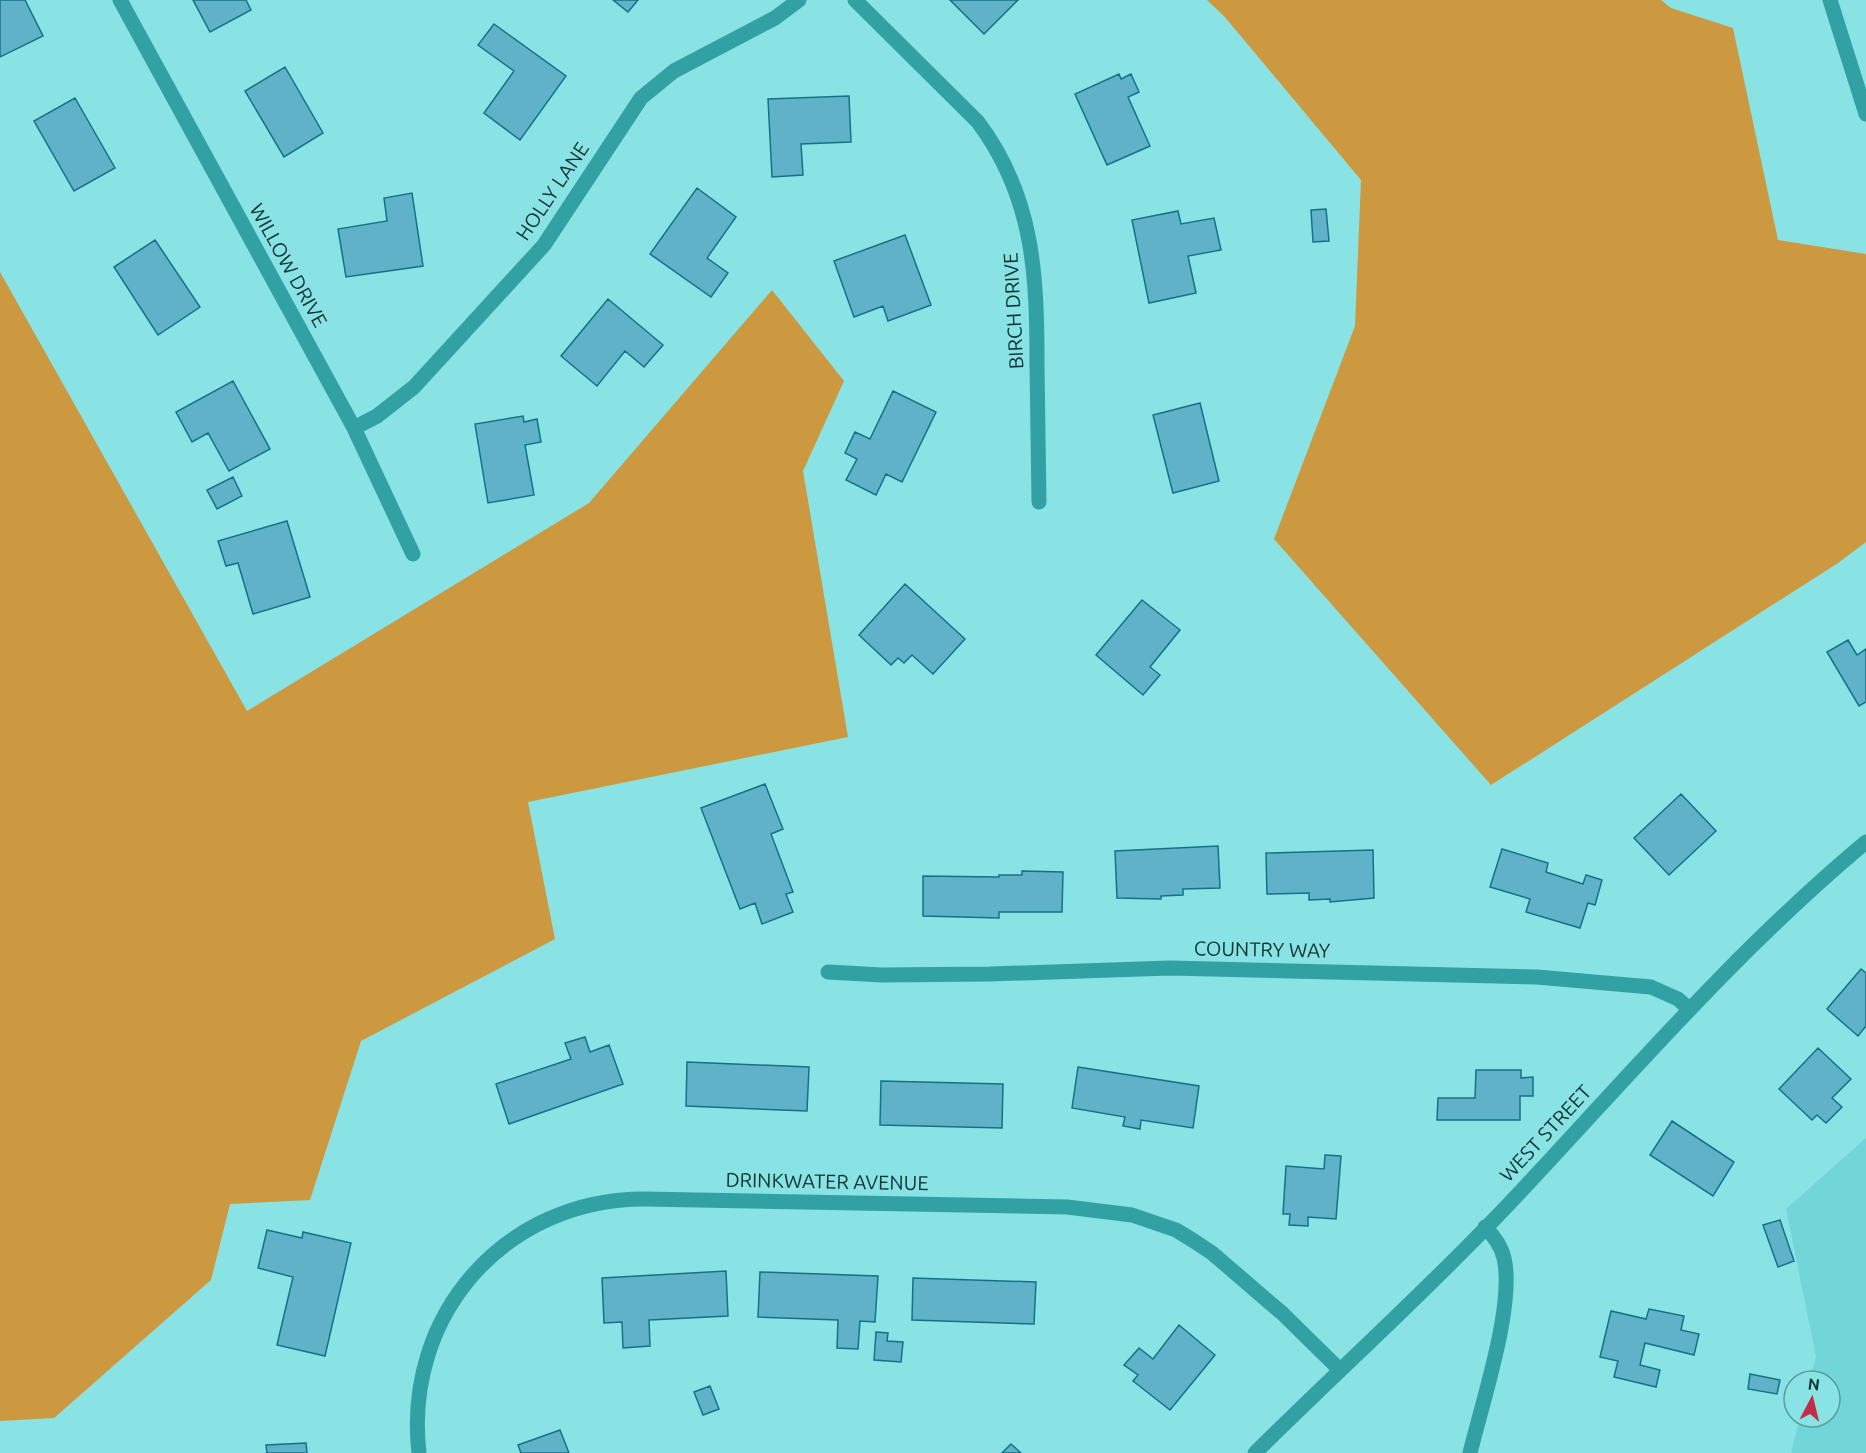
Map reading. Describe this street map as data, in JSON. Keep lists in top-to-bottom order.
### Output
{
  "streets": {
    "street": [
      "HOLLY LANE",
      "WILLOW DRIVE",
      "BIRCH DRIVE",
      "COUNTRY WAY",
      "WEST STREET",
      "DRINKWATER AVENUE"
    ]
  },
  "crossings": [
    ["HOLLY LANE", "WILLOW DRIVE"],
    ["COUNTRY WAY", "WEST STREET"],
    ["WEST STREET", "DRINKWATER AVENUE"]
  ],
  "north": "top"
}
